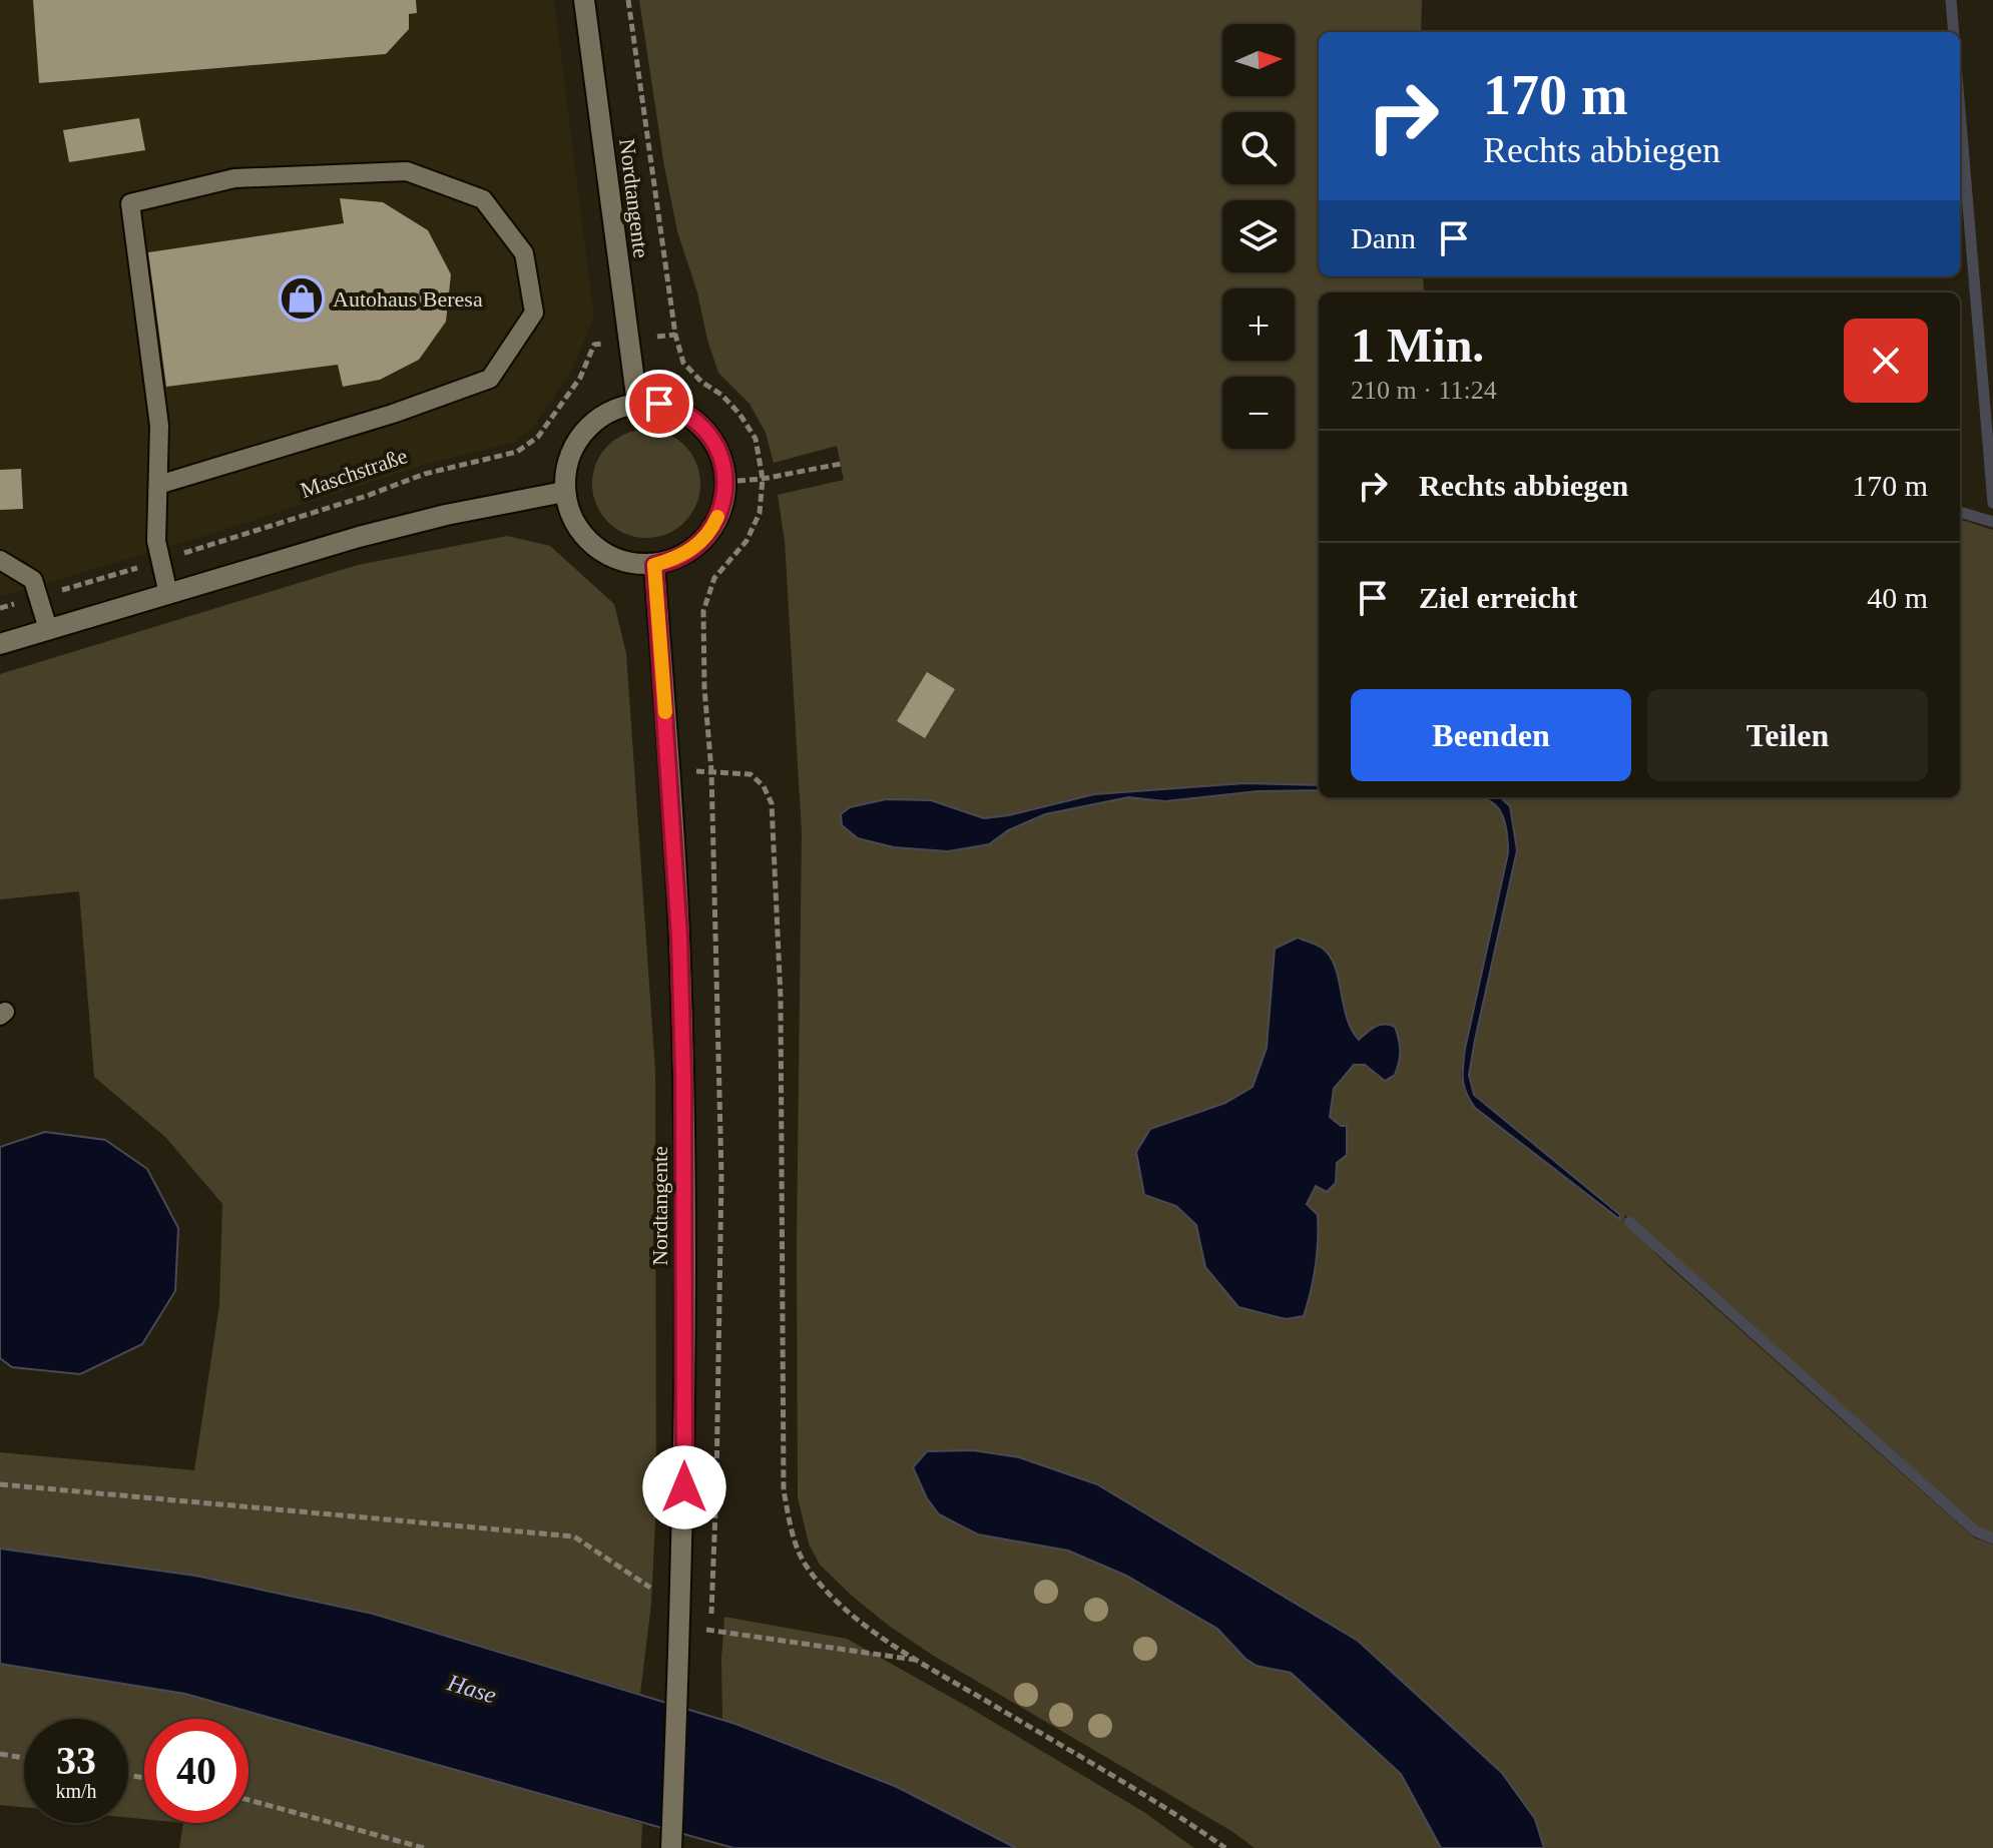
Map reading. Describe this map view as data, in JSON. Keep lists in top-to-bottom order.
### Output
{
  "streets": {
    "street": ["Nordtangente"],
    "path": ["Maschstraße"]
  },
  "crossings": [
    ["Nordtangente", "Maschstraße"]
  ],
  "water": ["Hase"],
  "places": {
    "shop": ["Autohaus Beresa"]
  },
  "north": "right",
  "page": {
    "map_buttons": ["+", "−"],
    "turn": ["170 m", "Rechts abbiegen"],
    "then": "Dann",
    "heading": ["1 Min.", "210 m · 11:24"],
    "list": [
      {
        "name": "Rechts abbiegen",
        "value": "170 m"
      },
      {
        "name": "Ziel erreicht",
        "value": "40 m"
      }
    ],
    "buttons": ["Beenden", "Teilen"],
    "speed": "33 km/h",
    "limit": "40"
  }
}
